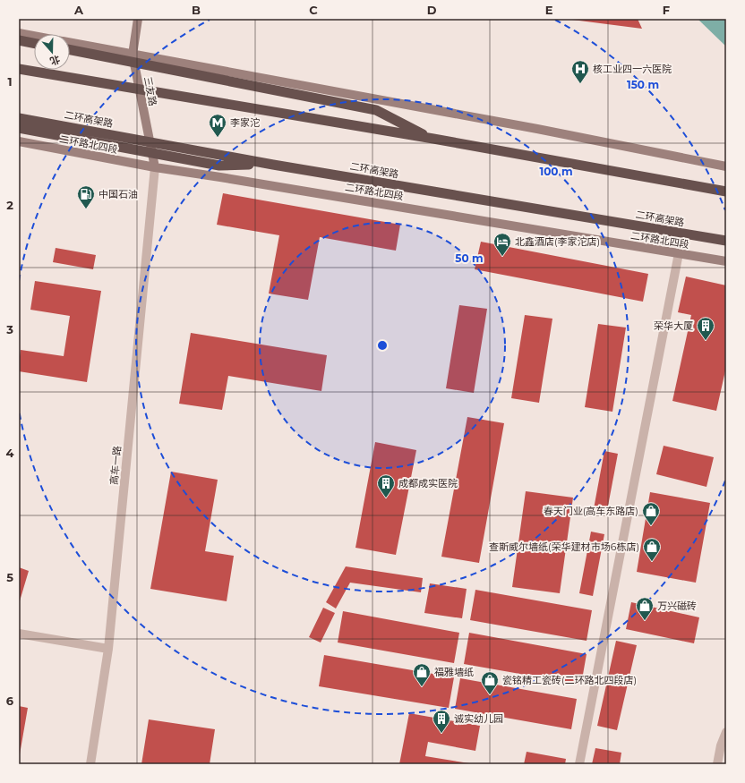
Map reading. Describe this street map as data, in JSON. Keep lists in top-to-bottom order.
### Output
{
  "streets": {
    "highway": ["二环高架路"],
    "main road": ["三友路", "二环路北四段"],
    "street": ["高车一路"]
  },
  "crossings": [
    ["三友路", "二环路北四段"],
    ["三友路", "高车一路"],
    ["二环路北四段", "高车一路"]
  ],
  "places": {
    "hospital": ["核工业四一六医院"],
    "metro station": ["李家沱"],
    "fuel station": ["中国石油"],
    "hotel": ["北鑫酒店(李家沱店)"],
    "building": ["荣华大厦", "成都成实医院", "诚实幼儿园"],
    "shop": [
      "春天门业(高车东路店)",
      "查斯威尔墙纸(荣华建材市场6栋店)",
      "万兴磁砖",
      "福雅墙纸",
      "瓷铭精工瓷砖(二环路北四段店)"
    ]
  },
  "north": "bottom",
  "grid": {
    "columns": [
      "A",
      "B",
      "C",
      "D",
      "E",
      "F"
    ],
    "rows": [
      "1",
      "2",
      "3",
      "4",
      "5",
      "6"
    ]
  },
  "rings": ["150 m", "100 m", "50 m"]
}
